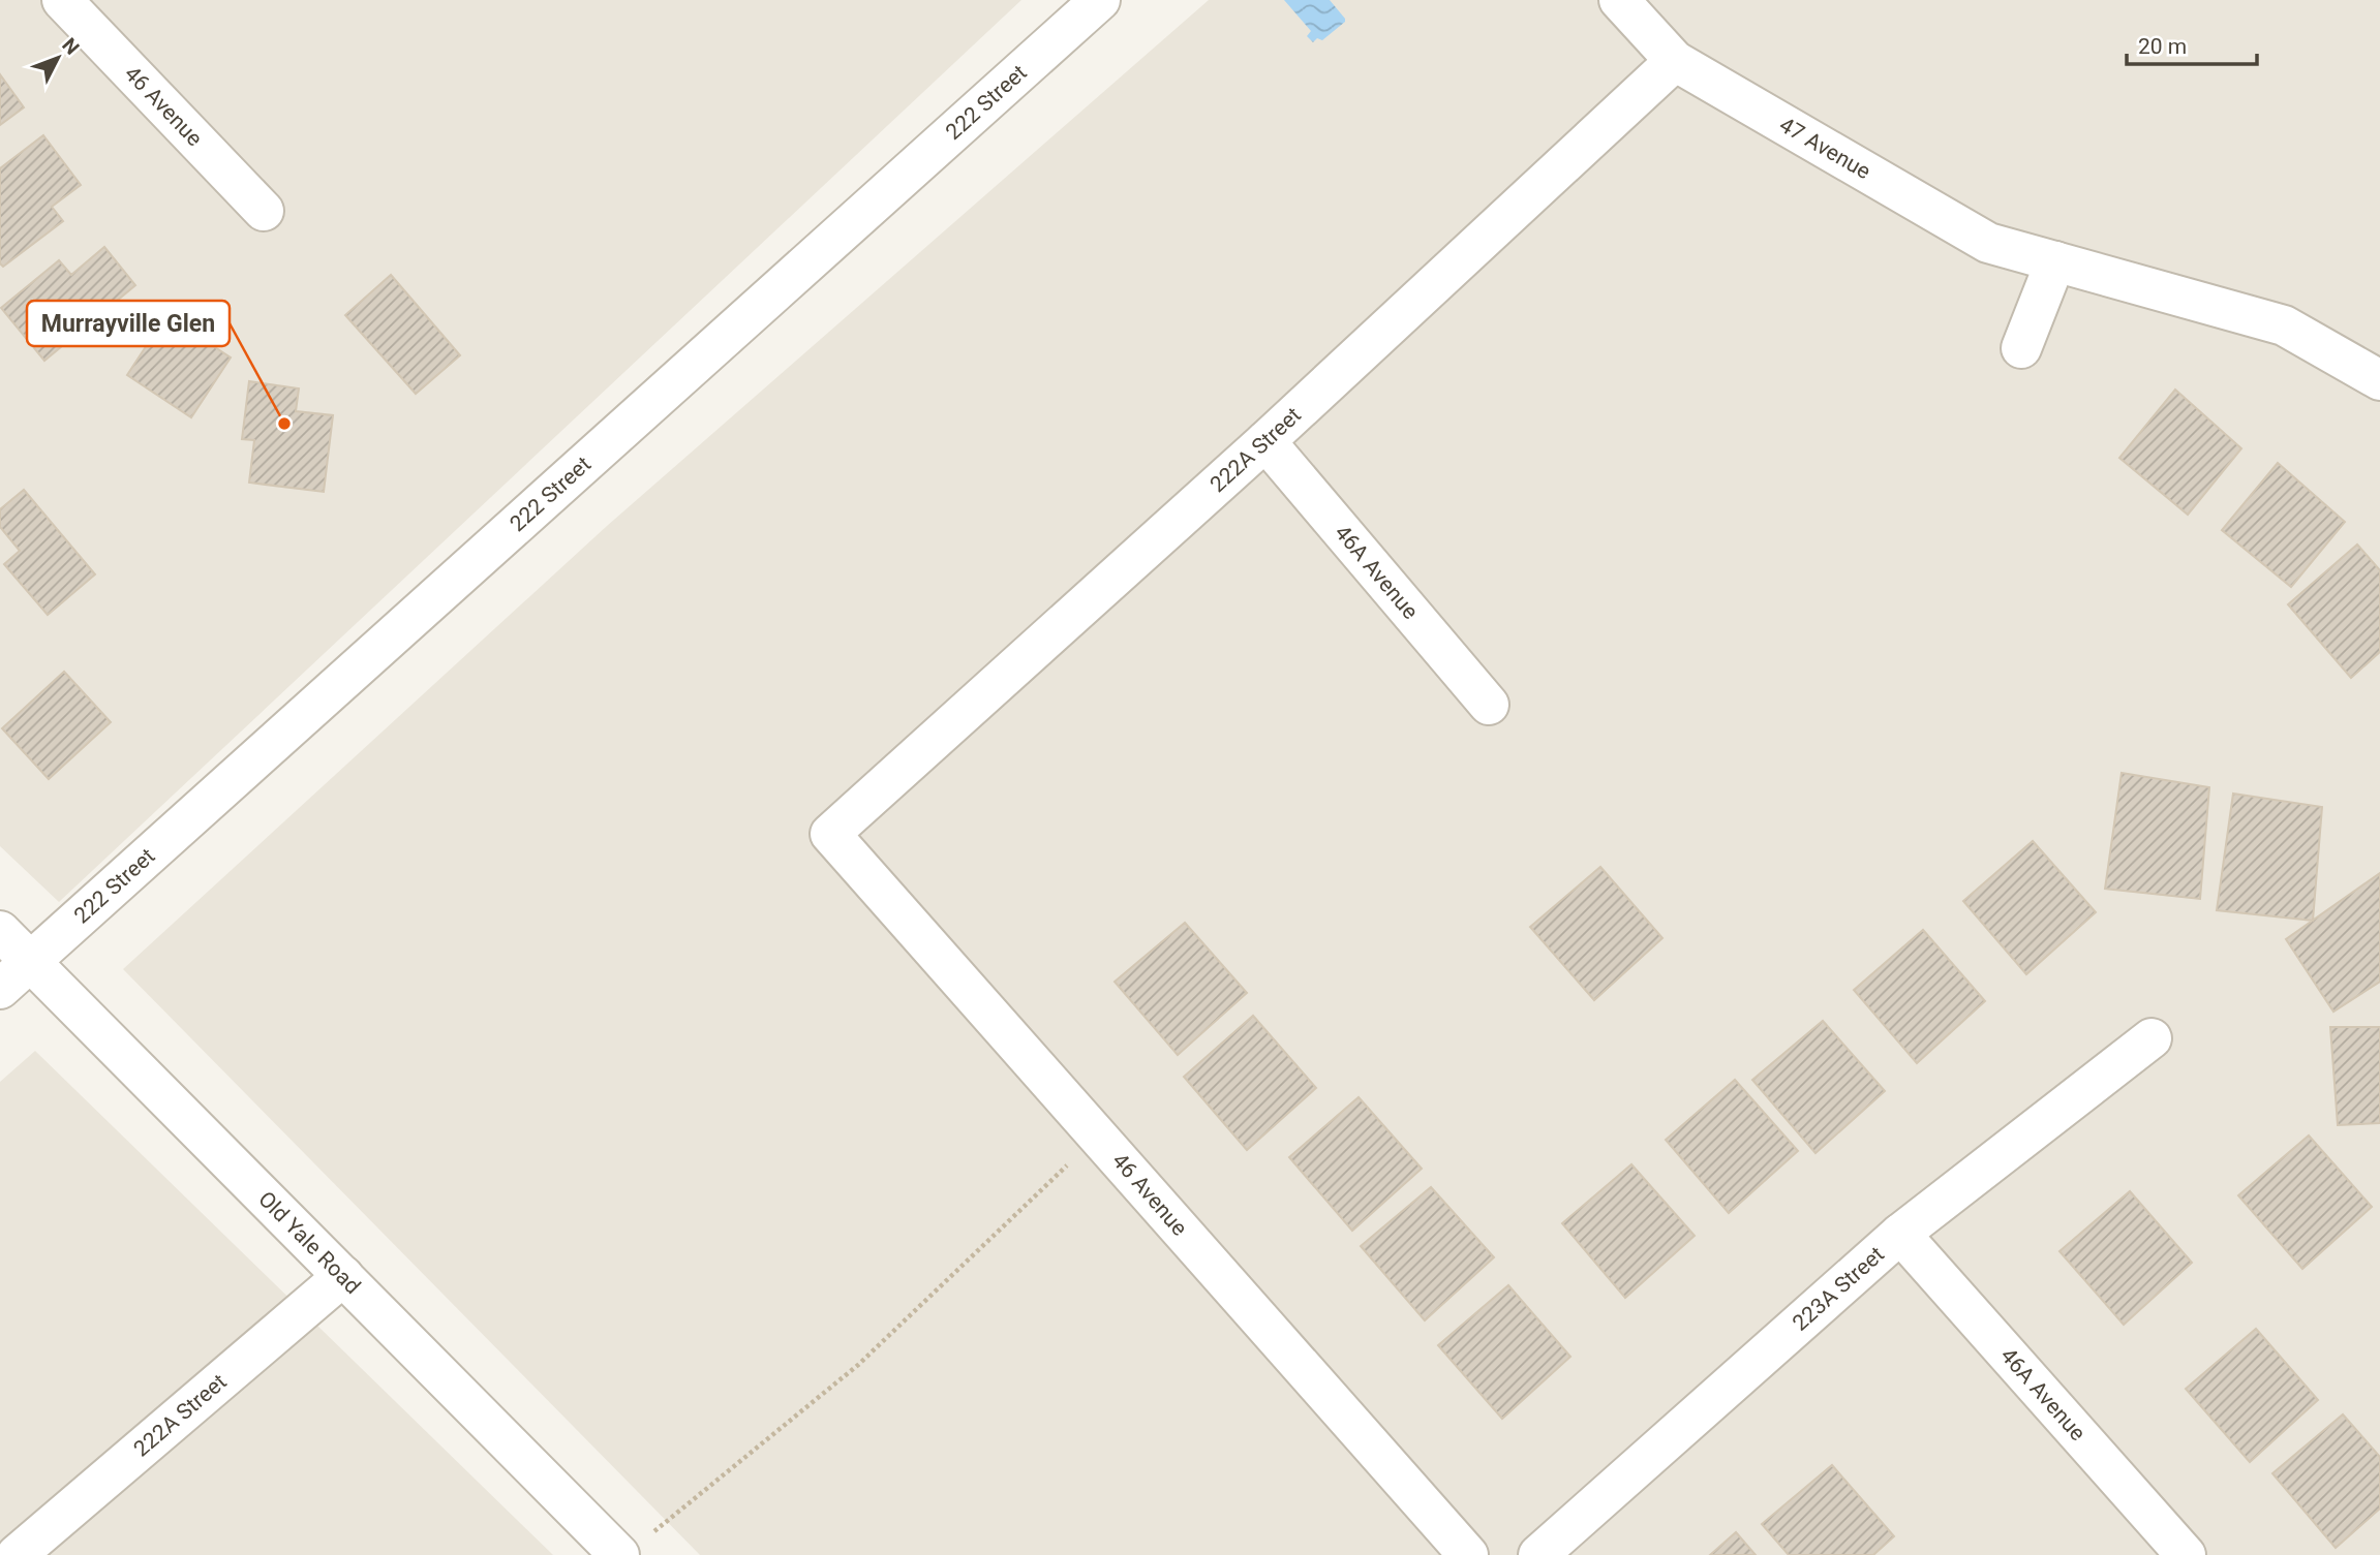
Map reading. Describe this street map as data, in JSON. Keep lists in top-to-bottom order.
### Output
{
  "streets": {
    "street": [
      "222 Street",
      "46 Avenue",
      "47 Avenue",
      "222A Street",
      "46A Avenue",
      "Old Yale Road",
      "223A Street"
    ]
  },
  "crossings": [
    ["222 Street", "Old Yale Road"],
    ["46 Avenue", "222A Street"],
    ["47 Avenue", "222A Street"],
    ["222A Street", "46A Avenue"],
    ["222A Street", "Old Yale Road"],
    ["46A Avenue", "223A Street"]
  ],
  "places": ["Murrayville Glen"],
  "scale_bar": "20 m",
  "north": "top right"
}
